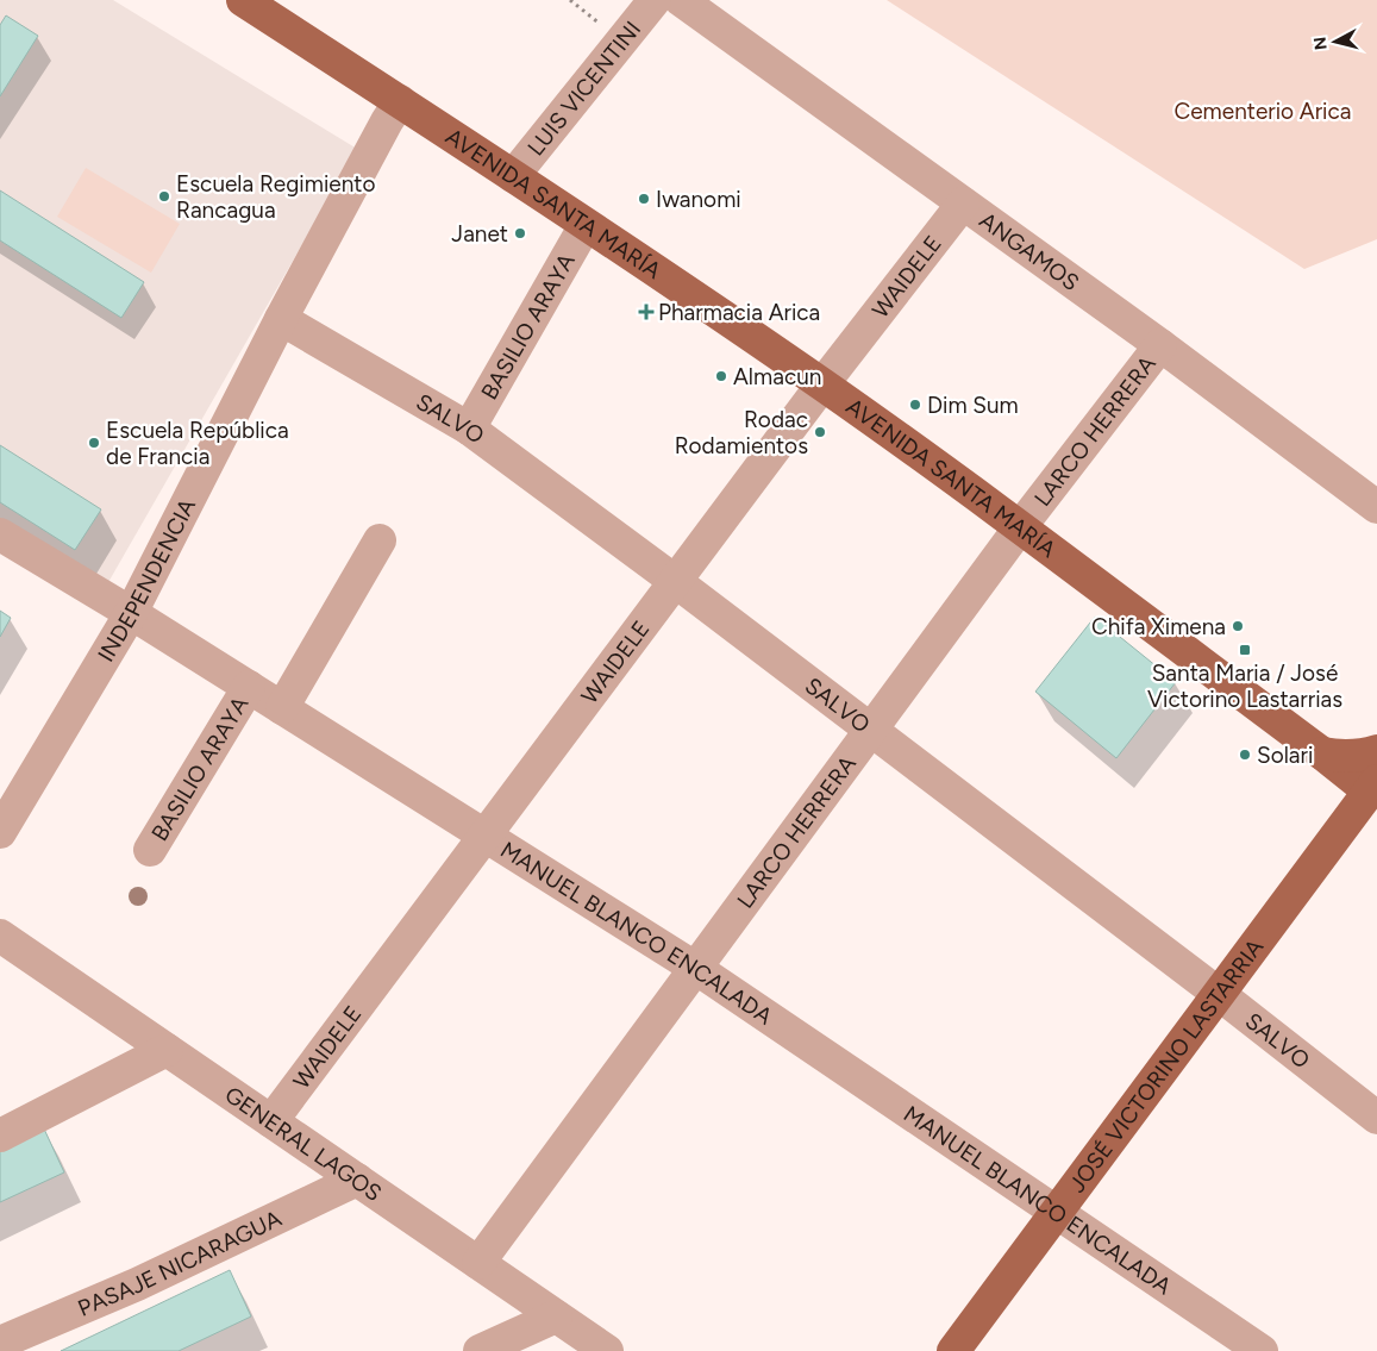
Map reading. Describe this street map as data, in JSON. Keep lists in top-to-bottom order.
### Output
{
  "streets": {
    "main road": ["AVENIDA SANTA MARÍA", "JOSÉ VICTORINO LASTARRIA"],
    "street": [
      "LUIS VICENTINI",
      "ANGAMOS",
      "WAIDELE",
      "BASILIO ARAYA",
      "SALVO",
      "LARCO HERRERA",
      "INDEPENDENCIA",
      "MANUEL BLANCO ENCALADA",
      "GENERAL LAGOS",
      "PASAJE NICARAGUA"
    ]
  },
  "crossings": [
    ["LUIS VICENTINI", "AVENIDA SANTA MARÍA"],
    ["AVENIDA SANTA MARÍA", "WAIDELE"],
    ["AVENIDA SANTA MARÍA", "BASILIO ARAYA"],
    ["AVENIDA SANTA MARÍA", "LARCO HERRERA"],
    ["AVENIDA SANTA MARÍA", "INDEPENDENCIA"],
    ["AVENIDA SANTA MARÍA", "JOSÉ VICTORINO LASTARRIA"],
    ["ANGAMOS", "WAIDELE"],
    ["ANGAMOS", "LARCO HERRERA"],
    ["WAIDELE", "SALVO"],
    ["WAIDELE", "MANUEL BLANCO ENCALADA"],
    ["WAIDELE", "GENERAL LAGOS"],
    ["BASILIO ARAYA", "SALVO"],
    ["BASILIO ARAYA", "MANUEL BLANCO ENCALADA"],
    ["SALVO", "LARCO HERRERA"],
    ["SALVO", "INDEPENDENCIA"],
    ["SALVO", "JOSÉ VICTORINO LASTARRIA"],
    ["LARCO HERRERA", "MANUEL BLANCO ENCALADA"],
    ["LARCO HERRERA", "GENERAL LAGOS"],
    ["INDEPENDENCIA", "MANUEL BLANCO ENCALADA"],
    ["MANUEL BLANCO ENCALADA", "JOSÉ VICTORINO LASTARRIA"],
    ["GENERAL LAGOS", "PASAJE NICARAGUA"]
  ],
  "parks": ["Cementerio Arica"],
  "places": {
    "other": [
      "Escuela Regimiento Rancagua",
      "Iwanomi",
      "Janet",
      "Almacun",
      "Dim Sum",
      "Rodac Rodamientos",
      "Escuela República de Francia",
      "Chifa Ximena",
      "Solari"
    ],
    "health": ["Pharmacia Arica"],
    "transit": ["Santa Maria / José Victorino Lastarrias"]
  },
  "north": "left"
}
